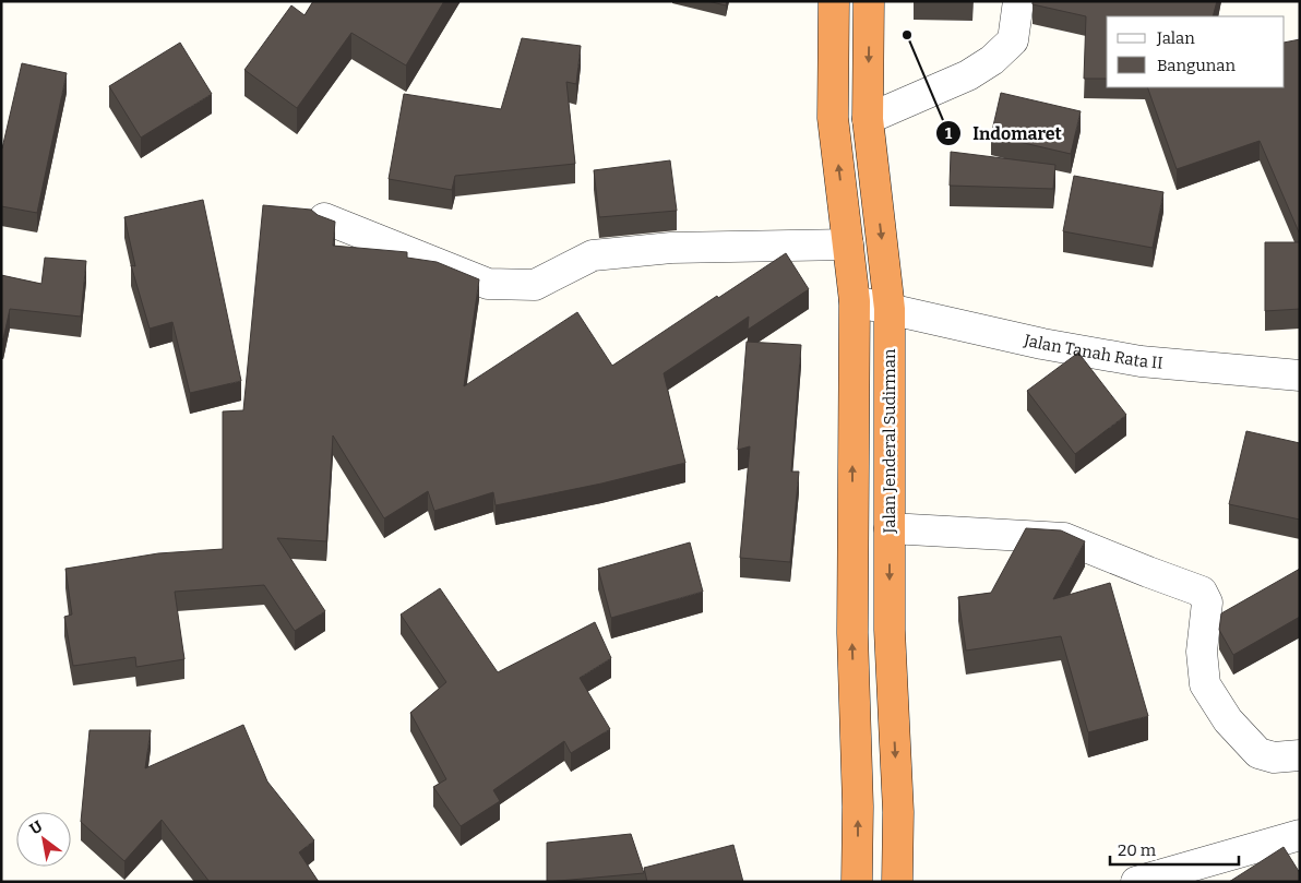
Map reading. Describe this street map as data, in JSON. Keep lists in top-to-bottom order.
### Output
{
  "streets": {
    "highway": ["Jalan Jenderal Sudirman"],
    "street": ["Jalan Tanah Rata II"]
  },
  "crossings": [
    ["Jalan Tanah Rata II", "Jalan Jenderal Sudirman"]
  ],
  "places": ["Indomaret"],
  "legend": ["Jalan", "Bangunan"],
  "scale_bar": "20 m",
  "north": "top left"
}
